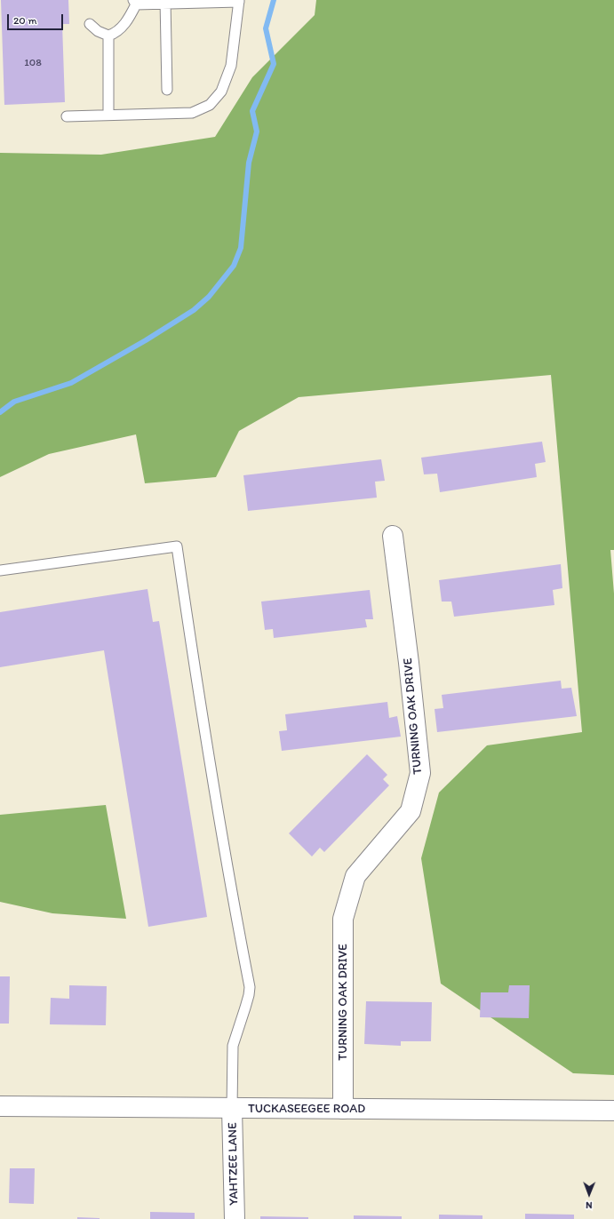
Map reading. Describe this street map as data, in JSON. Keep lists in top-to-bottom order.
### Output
{
  "streets": {
    "street": ["TURNING OAK DRIVE", "TUCKASEEGEE ROAD", "YAHTZEE LANE"]
  },
  "crossings": [
    ["TURNING OAK DRIVE", "TUCKASEEGEE ROAD"],
    ["TUCKASEEGEE ROAD", "YAHTZEE LANE"]
  ],
  "house_numbers": ["108"],
  "scale_bar": "20 m",
  "north": "bottom"
}
